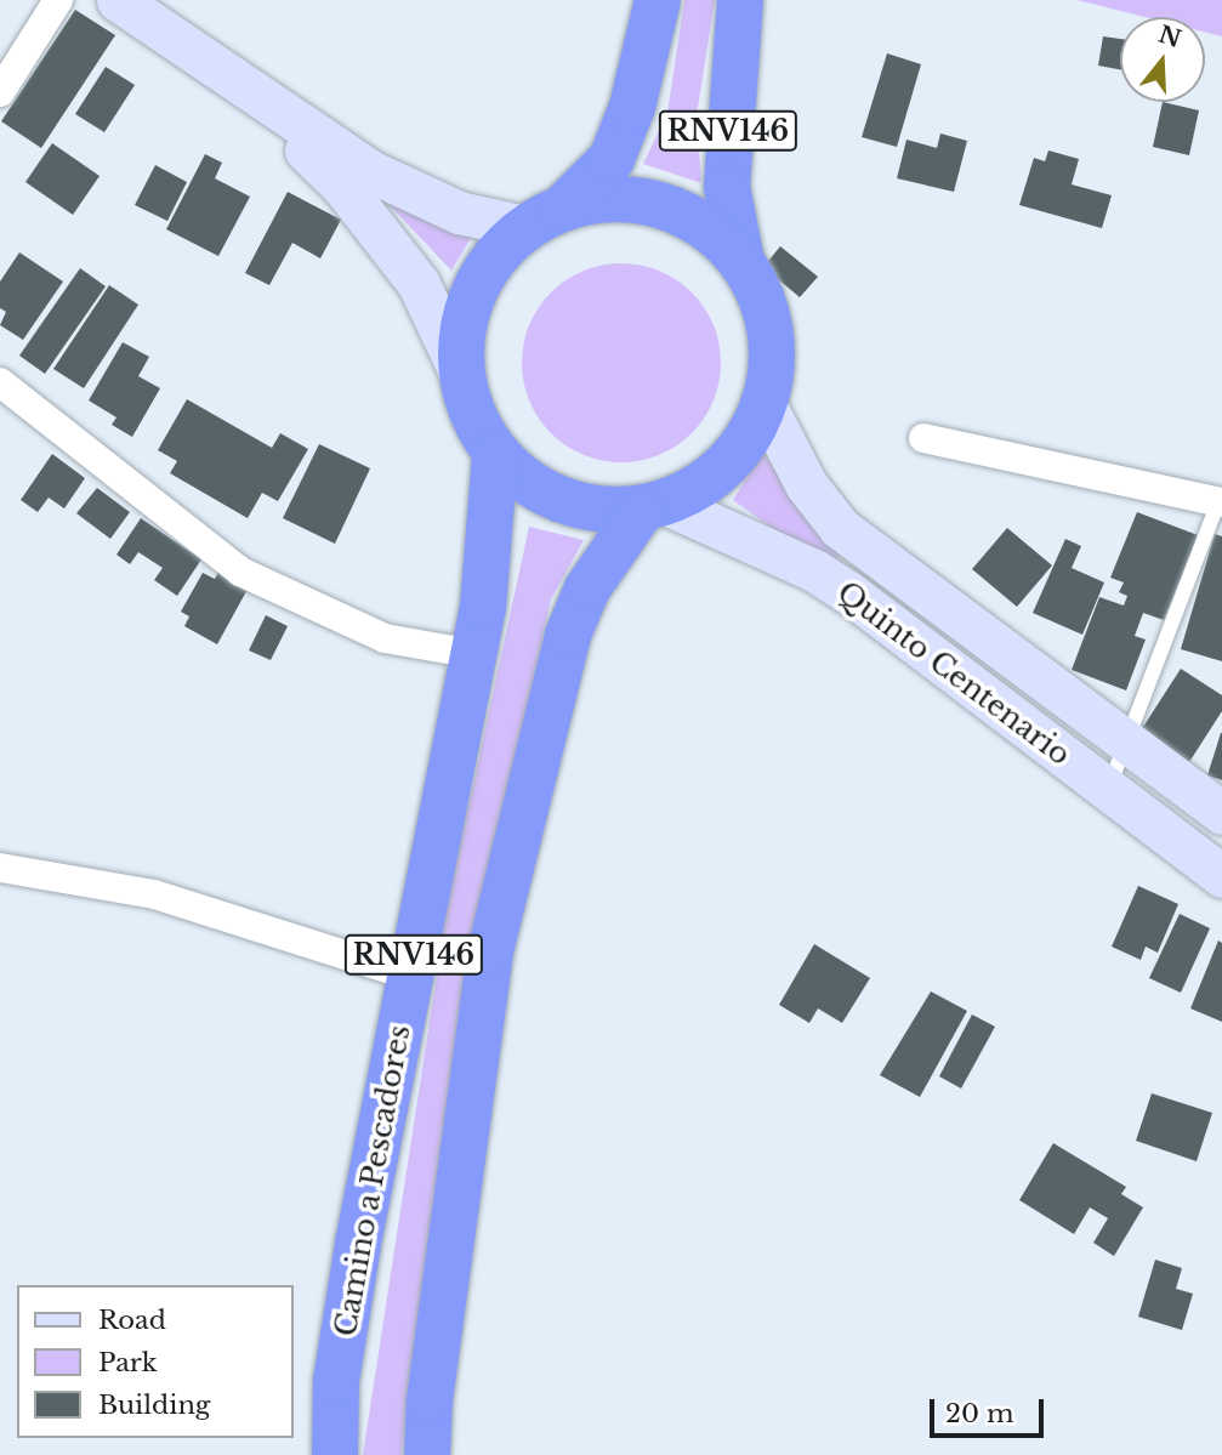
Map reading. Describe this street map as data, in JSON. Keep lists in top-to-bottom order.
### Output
{
  "streets": {
    "highway": ["RNV146", "Camino a Pescadores"],
    "main road": ["Quinto Centenario"]
  },
  "crossings": [
    ["RNV146", "Quinto Centenario"],
    ["RNV146", "Camino a Pescadores"]
  ],
  "legend": ["Road", "Park", "Building"],
  "scale_bar": "20 m",
  "north": "top"
}
